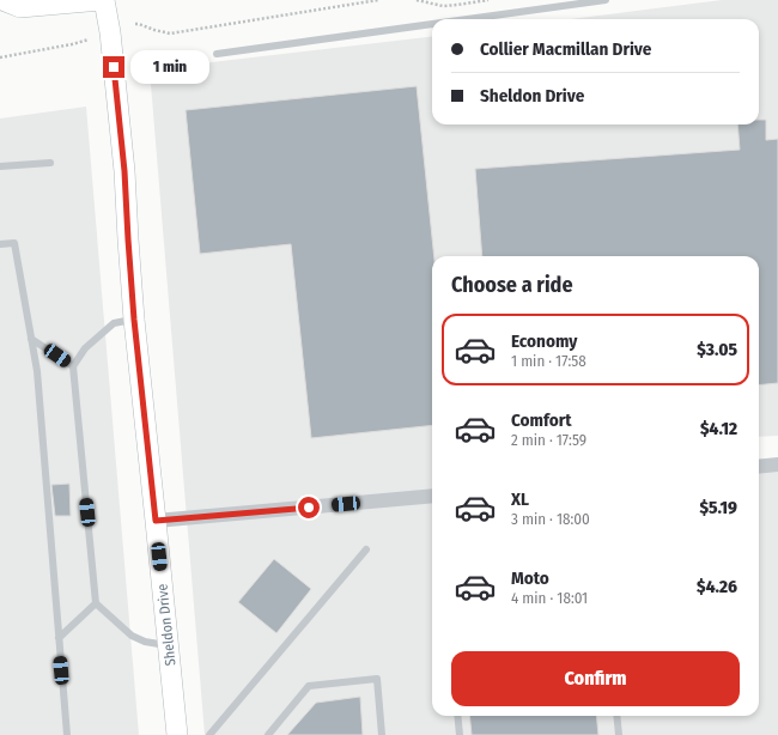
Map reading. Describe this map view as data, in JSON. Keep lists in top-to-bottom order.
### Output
{
  "streets": {
    "street": ["Sheldon Drive"]
  },
  "page": {
    "banner": ["Collier Macmillan Drive", "Sheldon Drive"],
    "bubble": "1 min",
    "heading": "Choose a ride",
    "list": [
      {
        "name": "Economy",
        "note": "1 min · 17:58",
        "value": "$3.05"
      },
      {
        "name": "Comfort",
        "note": "2 min · 17:59",
        "value": "$4.12"
      },
      {
        "name": "XL",
        "note": "3 min · 18:00",
        "value": "$5.19"
      },
      {
        "name": "Moto",
        "note": "4 min · 18:01",
        "value": "$4.26"
      }
    ],
    "buttons": "Confirm"
  }
}
